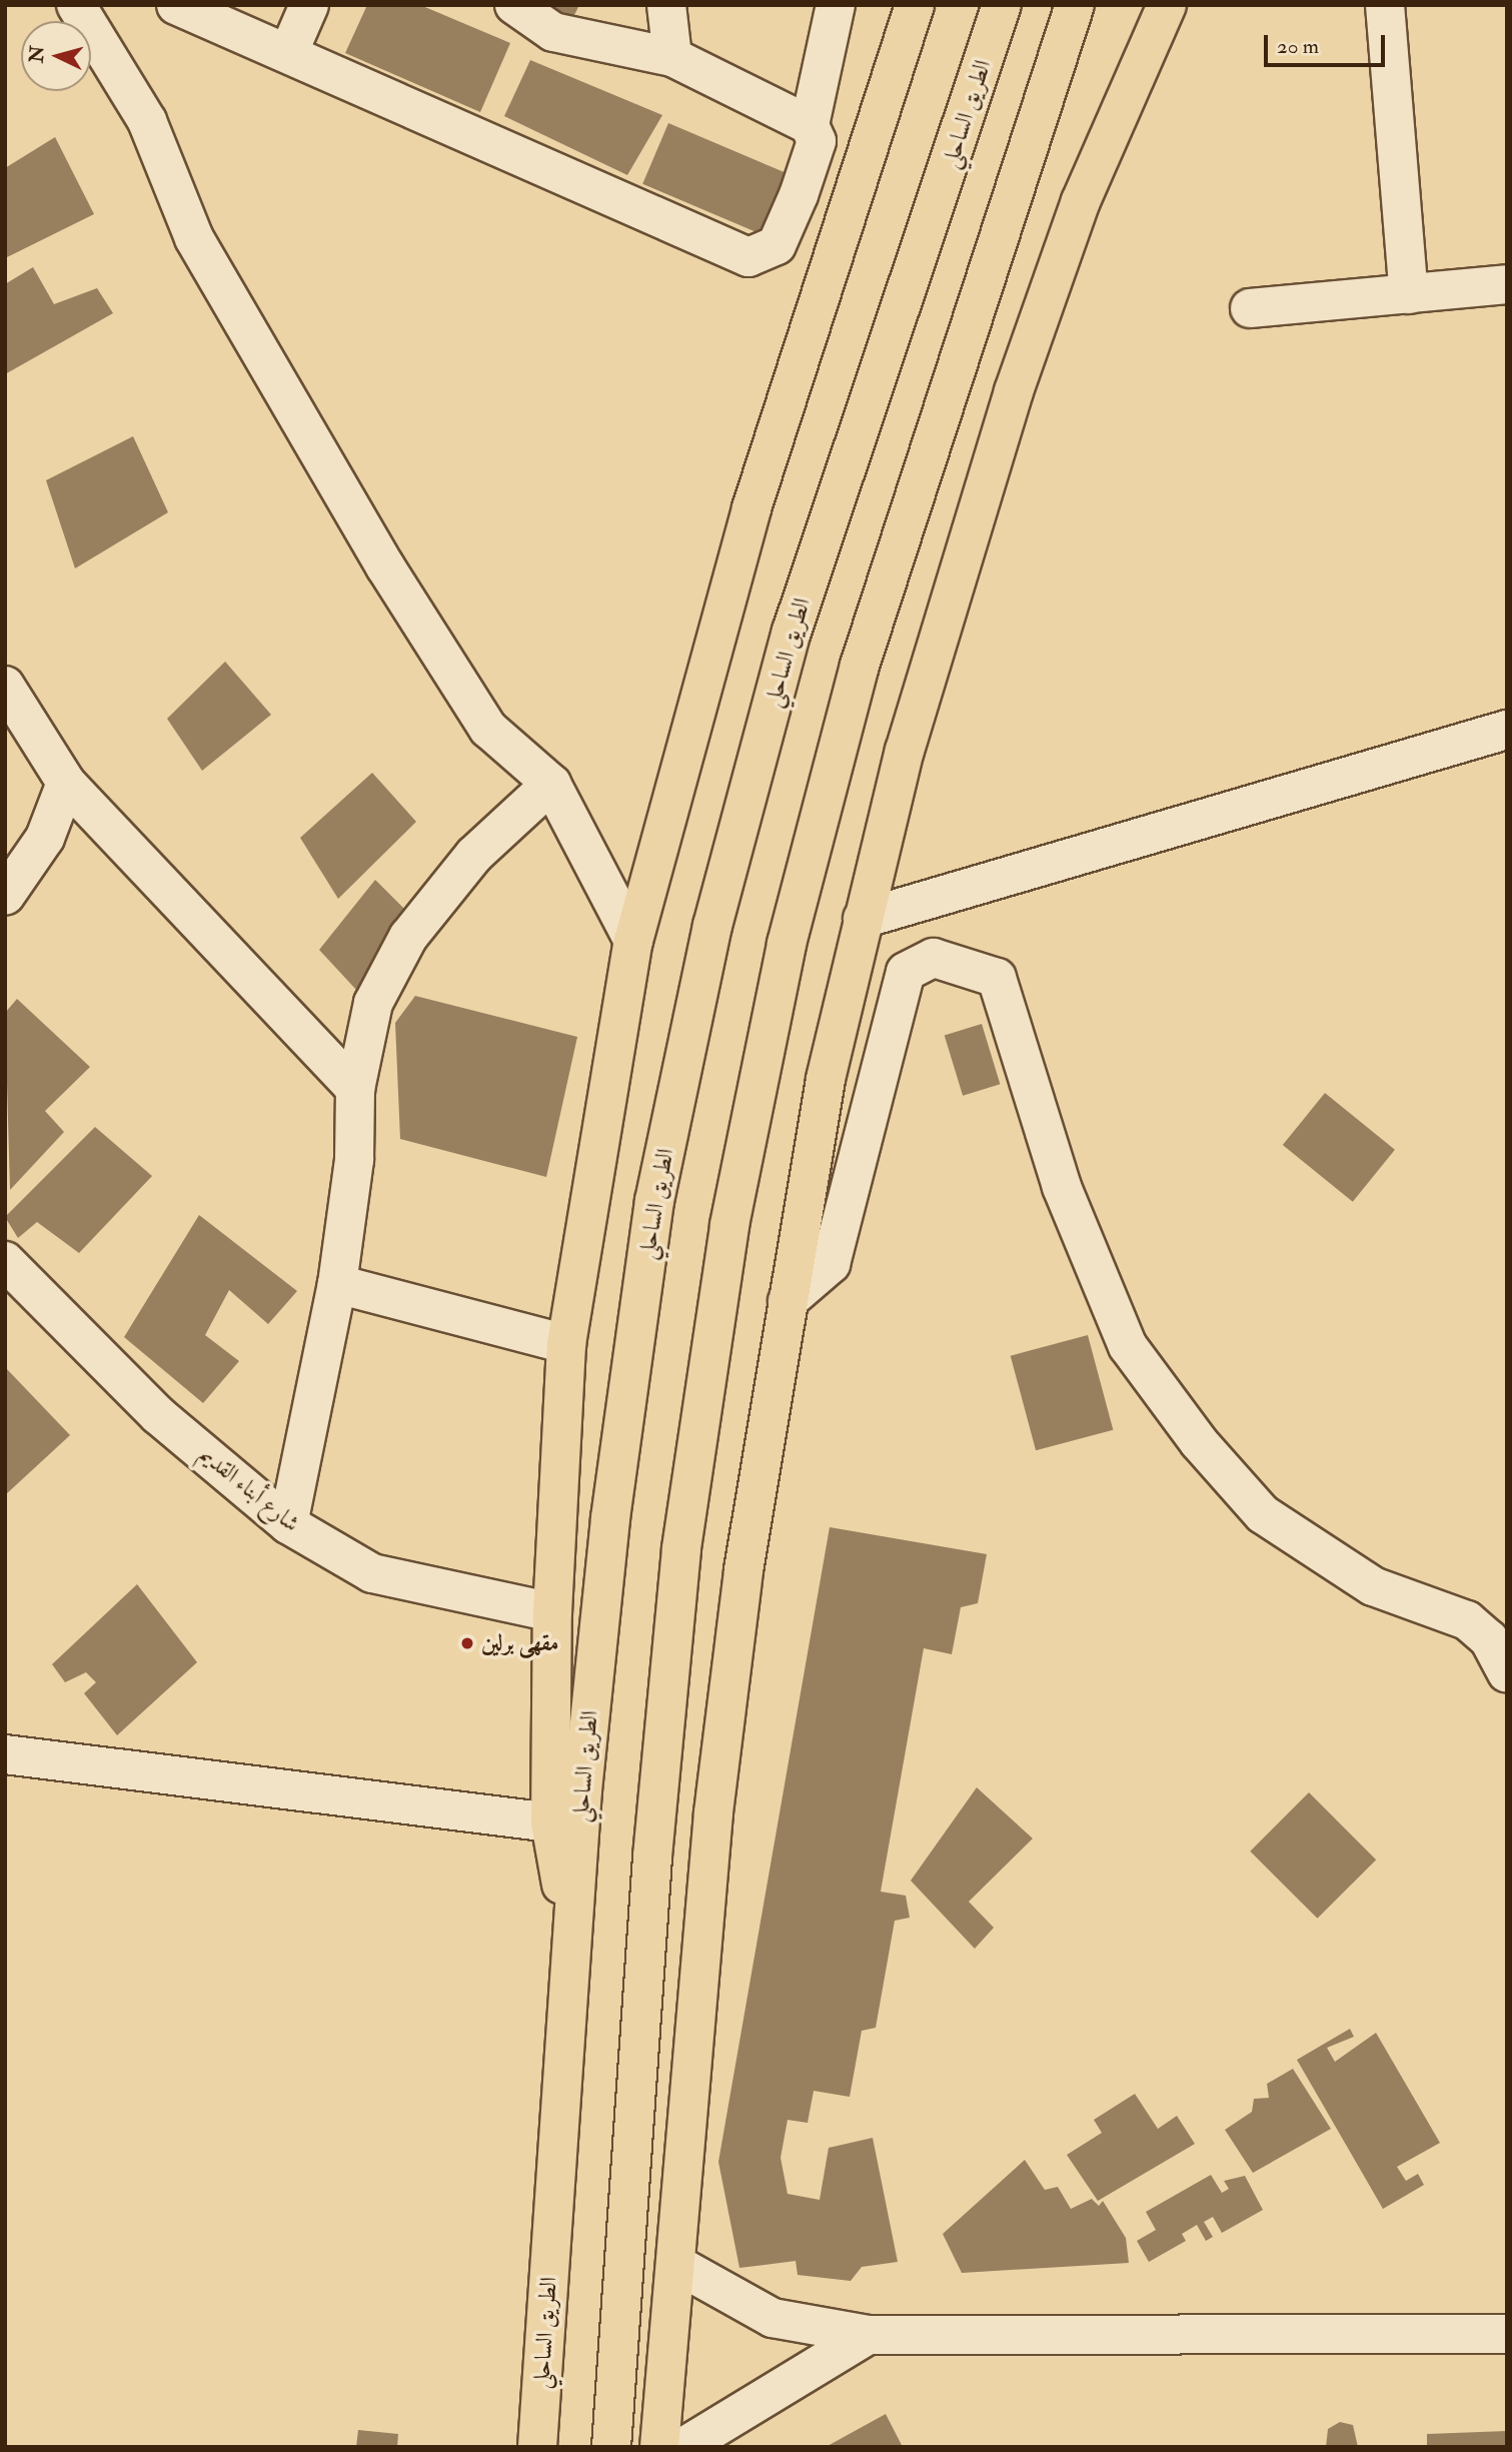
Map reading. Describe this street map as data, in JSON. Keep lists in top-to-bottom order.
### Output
{
  "streets": {
    "highway": ["الطريق الساحلي"],
    "street": ["شارع أبناء القديم"]
  },
  "places": ["مقهى برلين"],
  "scale_bar": "20 m",
  "north": "left"
}
